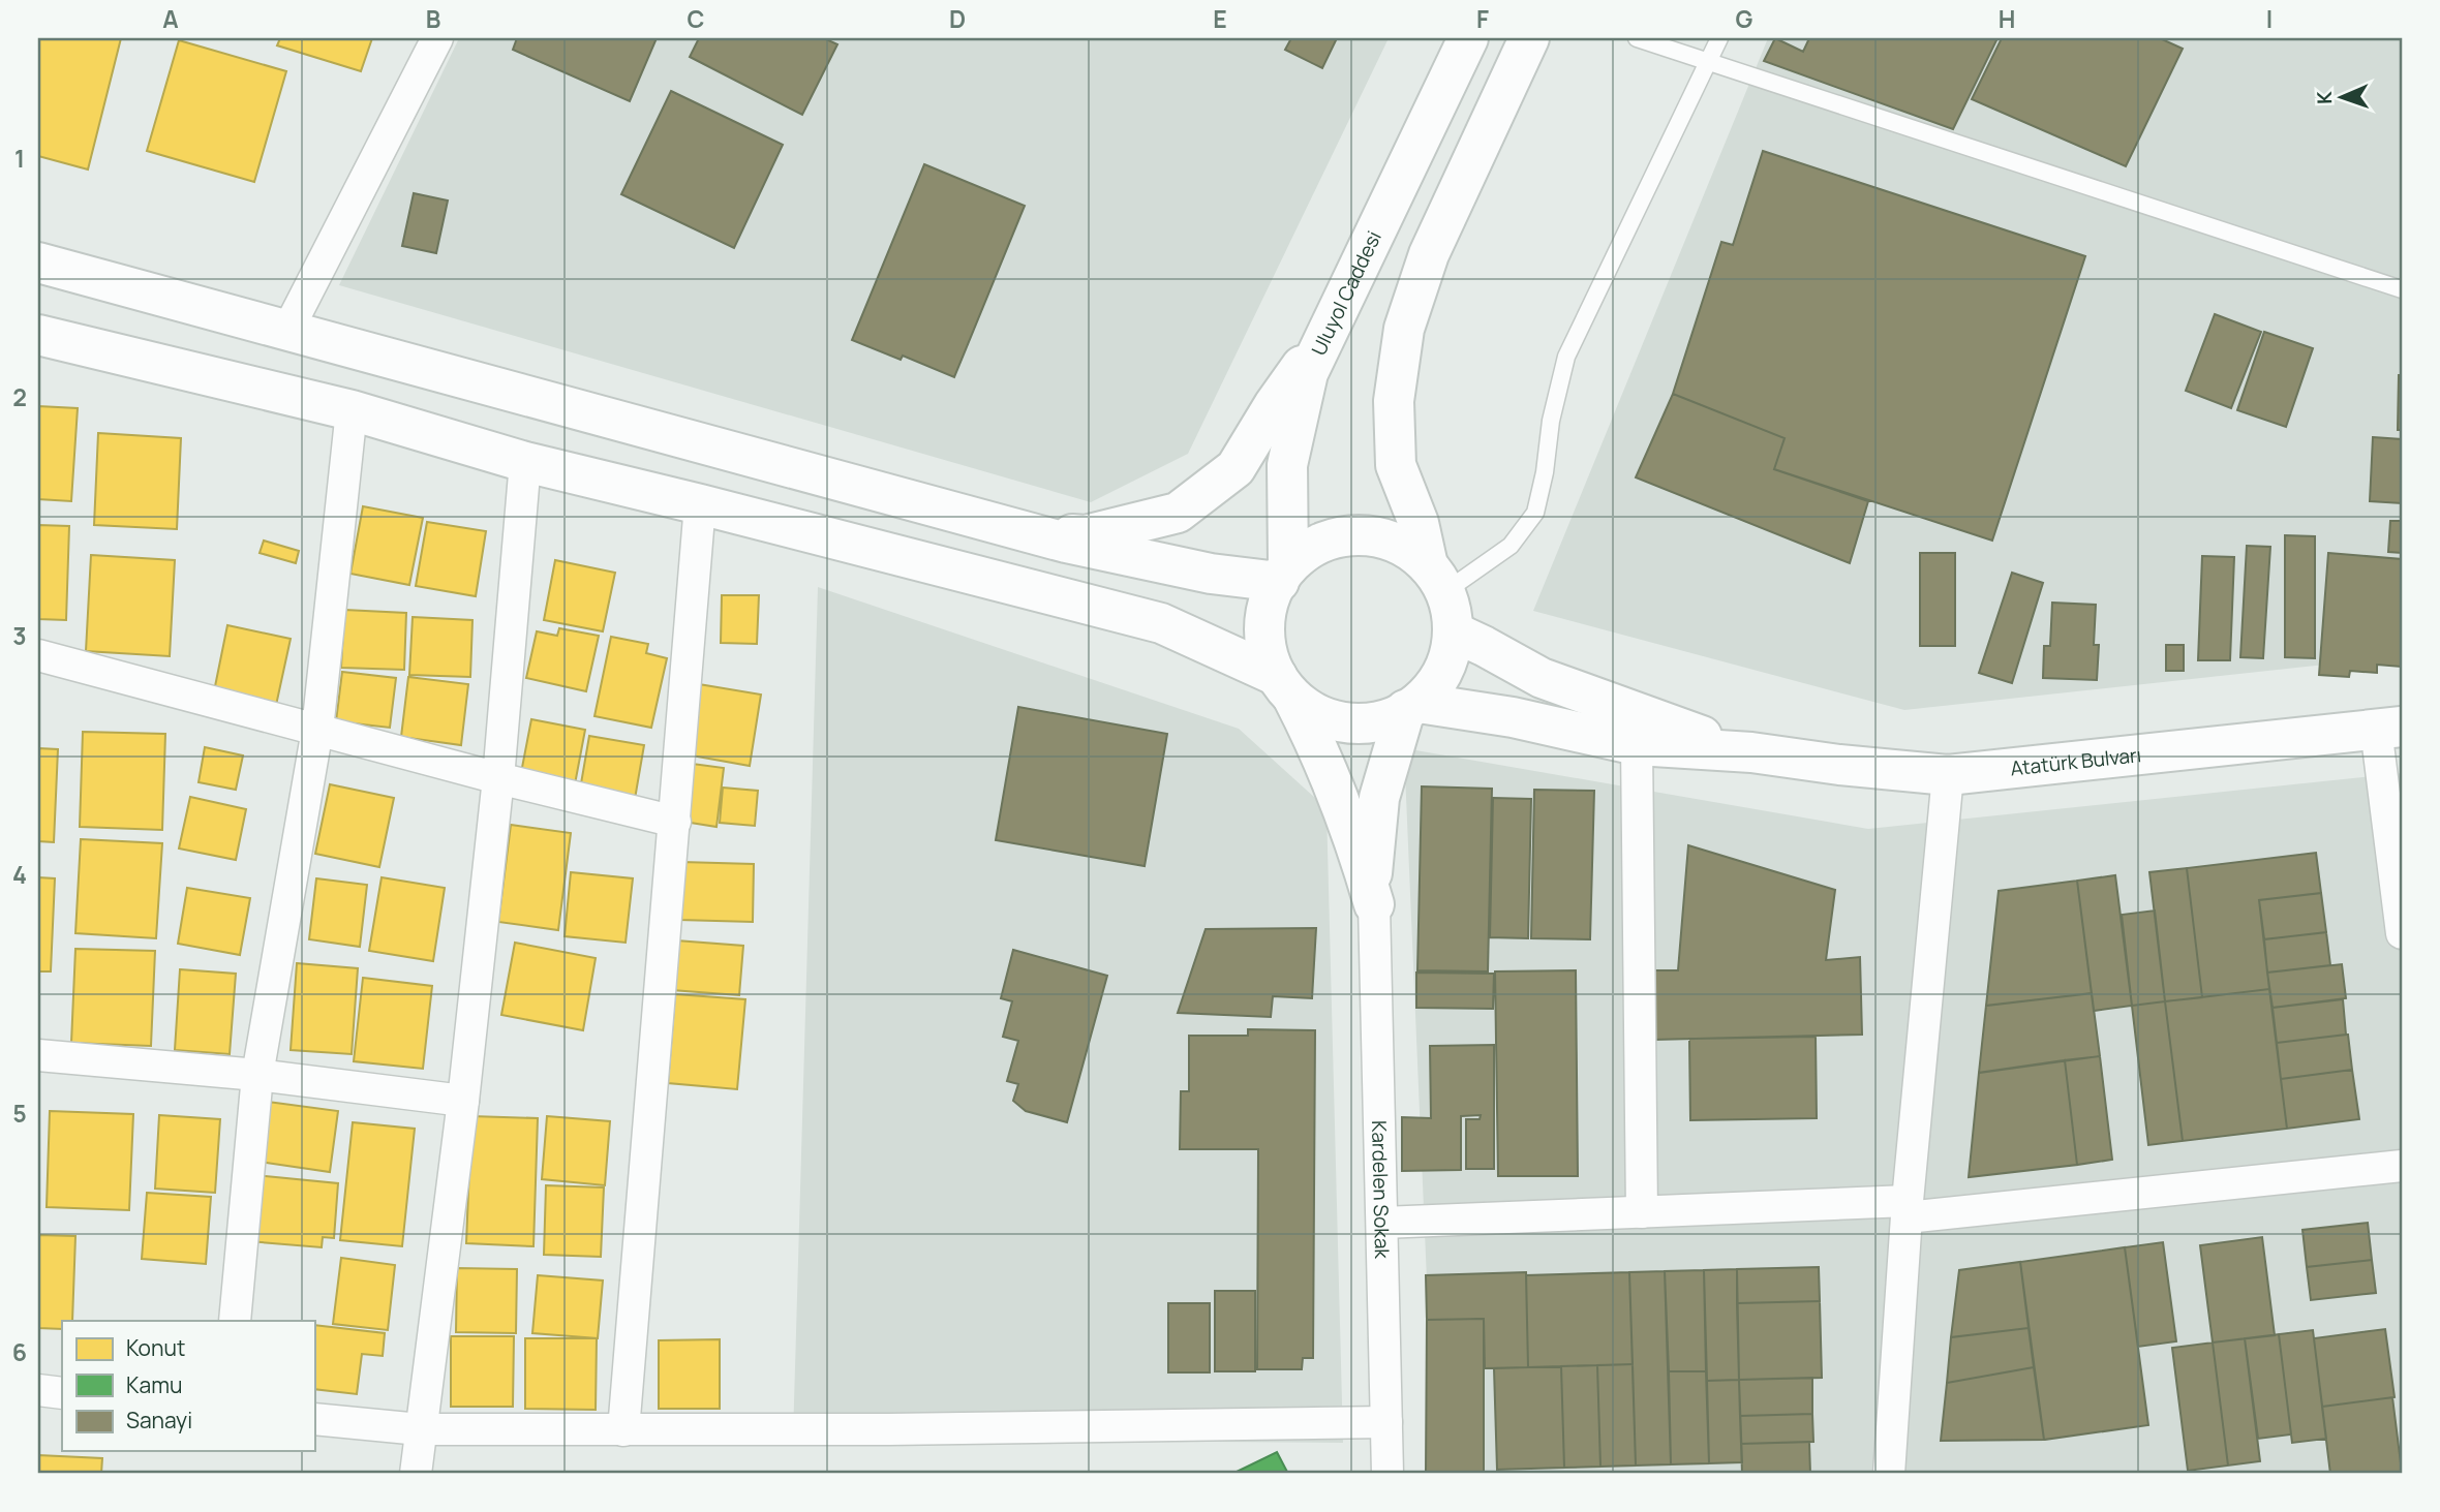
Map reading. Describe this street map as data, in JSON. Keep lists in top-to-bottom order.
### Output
{
  "streets": {
    "main road": ["Uluyol Caddesi", "Atatürk Bulvarı"],
    "street": ["Kardelen Sokak"]
  },
  "legend": ["Konut", "Kamu", "Sanayi"],
  "north": "left",
  "grid": {
    "columns": [
      "A",
      "B",
      "C",
      "D",
      "E",
      "F",
      "G",
      "H",
      "I"
    ],
    "rows": [
      "1",
      "2",
      "3",
      "4",
      "5",
      "6"
    ]
  }
}
